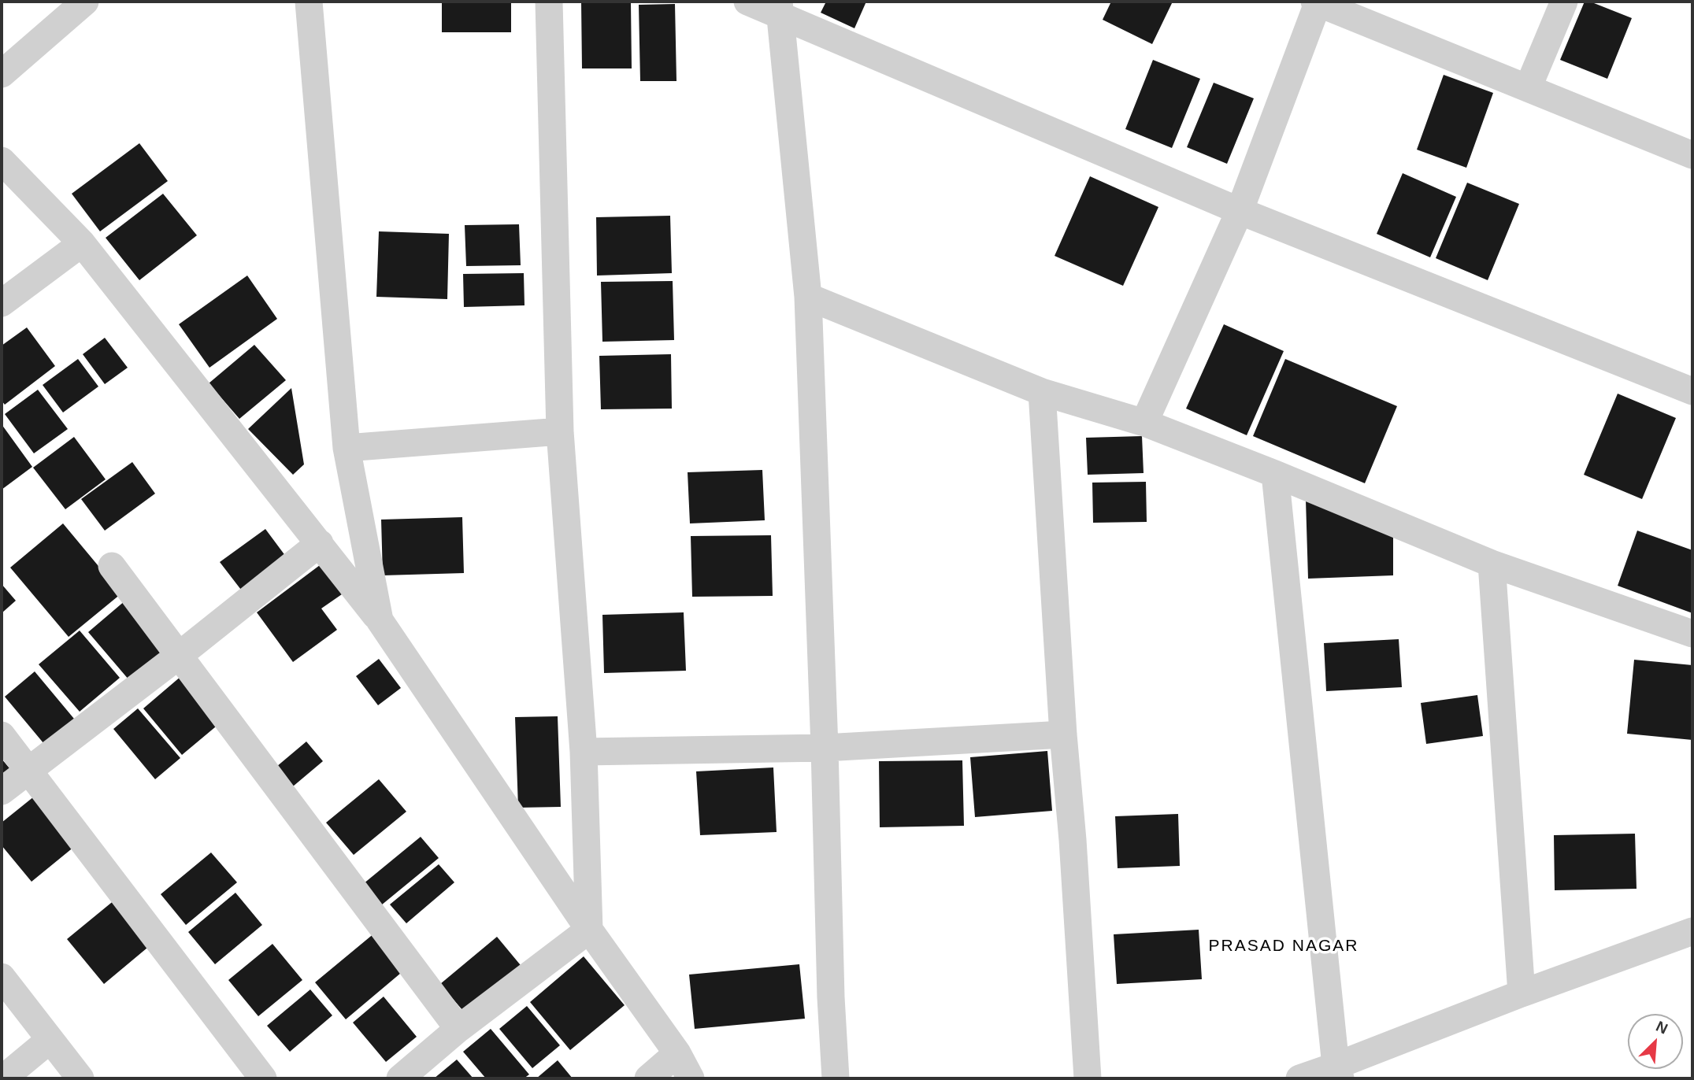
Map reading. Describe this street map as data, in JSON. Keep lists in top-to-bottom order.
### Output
{
  "districts": ["PRASAD NAGAR"],
  "north": "top right"
}
